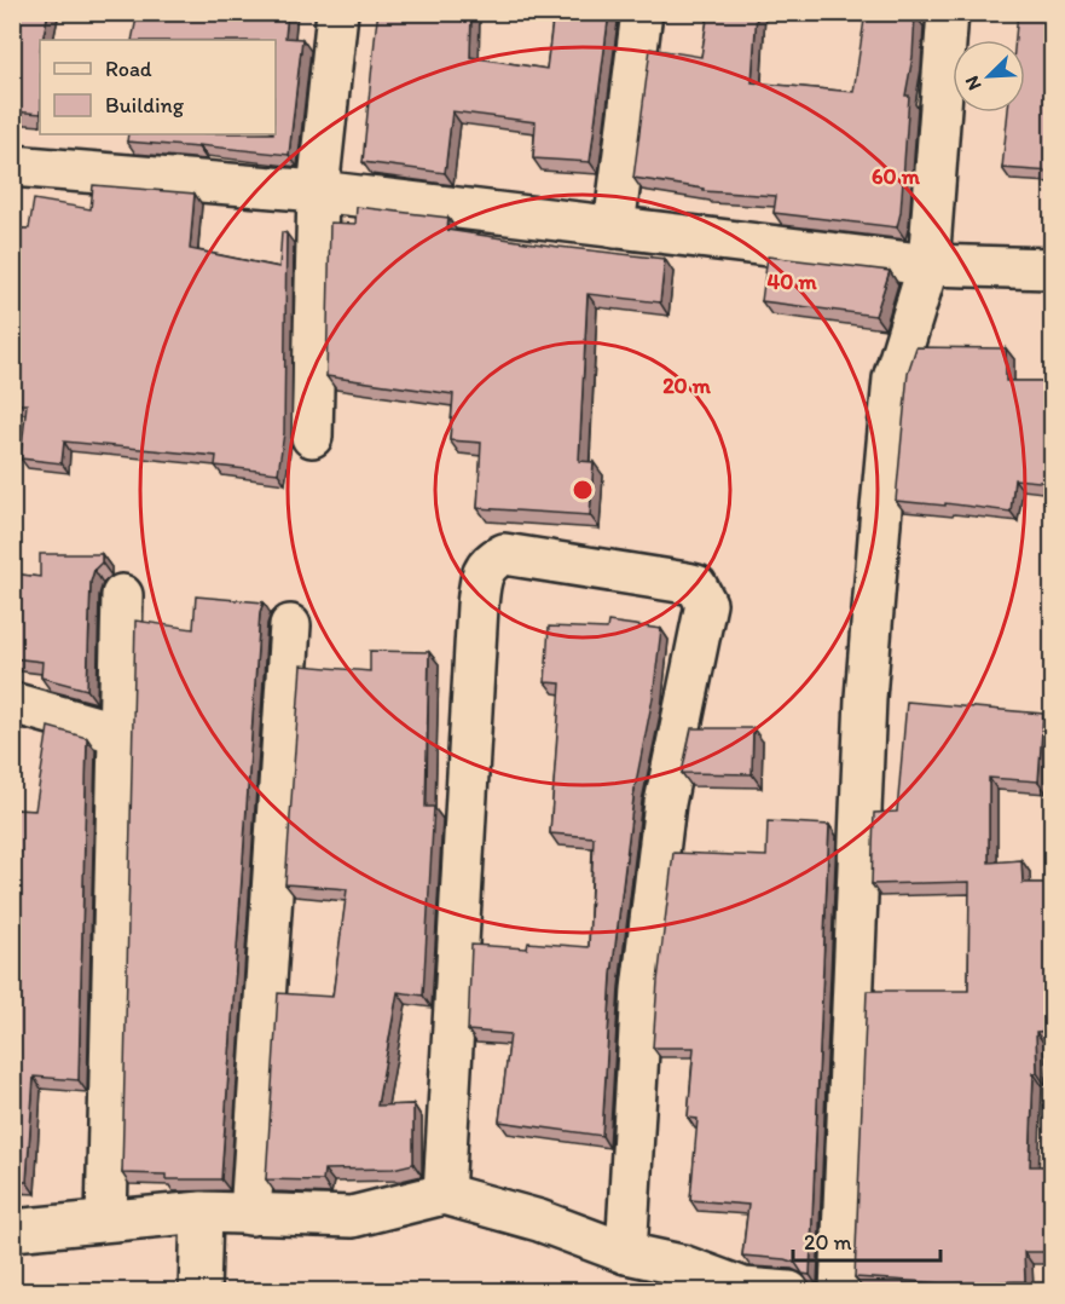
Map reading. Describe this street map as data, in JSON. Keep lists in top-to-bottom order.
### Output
{
  "legend": ["Road", "Building"],
  "scale_bar": "20 m",
  "north": "bottom left",
  "rings": ["60 m", "40 m", "20 m"]
}
